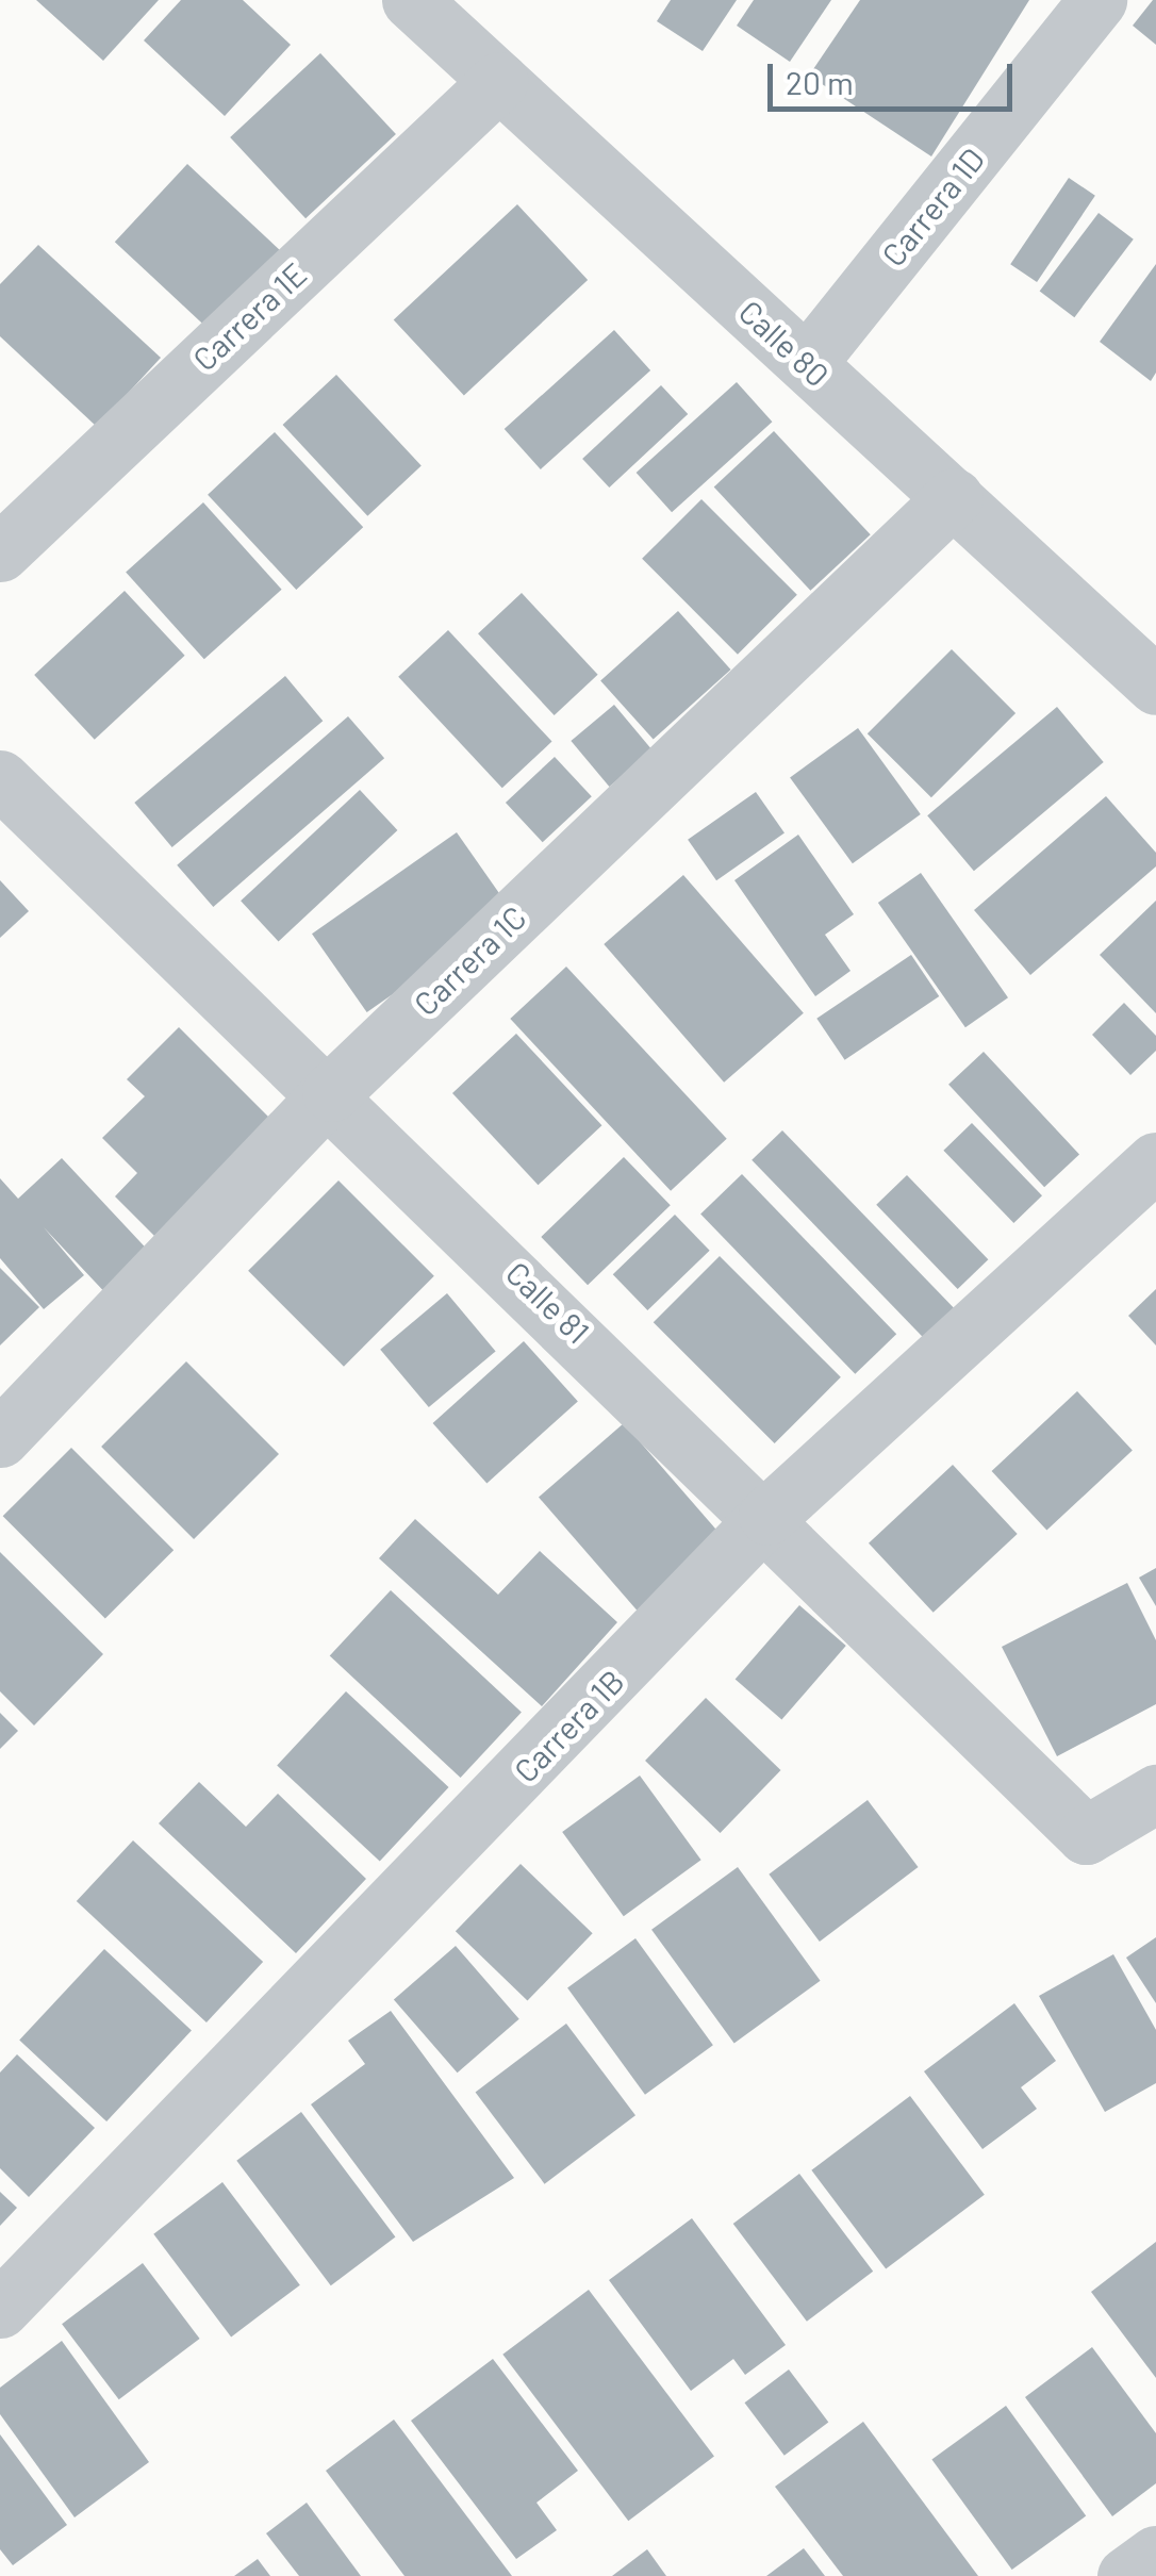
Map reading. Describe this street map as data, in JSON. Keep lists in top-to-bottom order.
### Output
{
  "streets": {
    "street": [
      "Carrera 1D",
      "Carrera 1E",
      "Calle 80",
      "Carrera 1C",
      "Calle 81",
      "Carrera 1B"
    ]
  },
  "crossings": [
    ["Carrera 1D", "Calle 80"],
    ["Carrera 1E", "Calle 80"],
    ["Calle 80", "Carrera 1C"],
    ["Carrera 1C", "Calle 81"],
    ["Calle 81", "Carrera 1B"]
  ],
  "scale_bar": "20 m"
}
